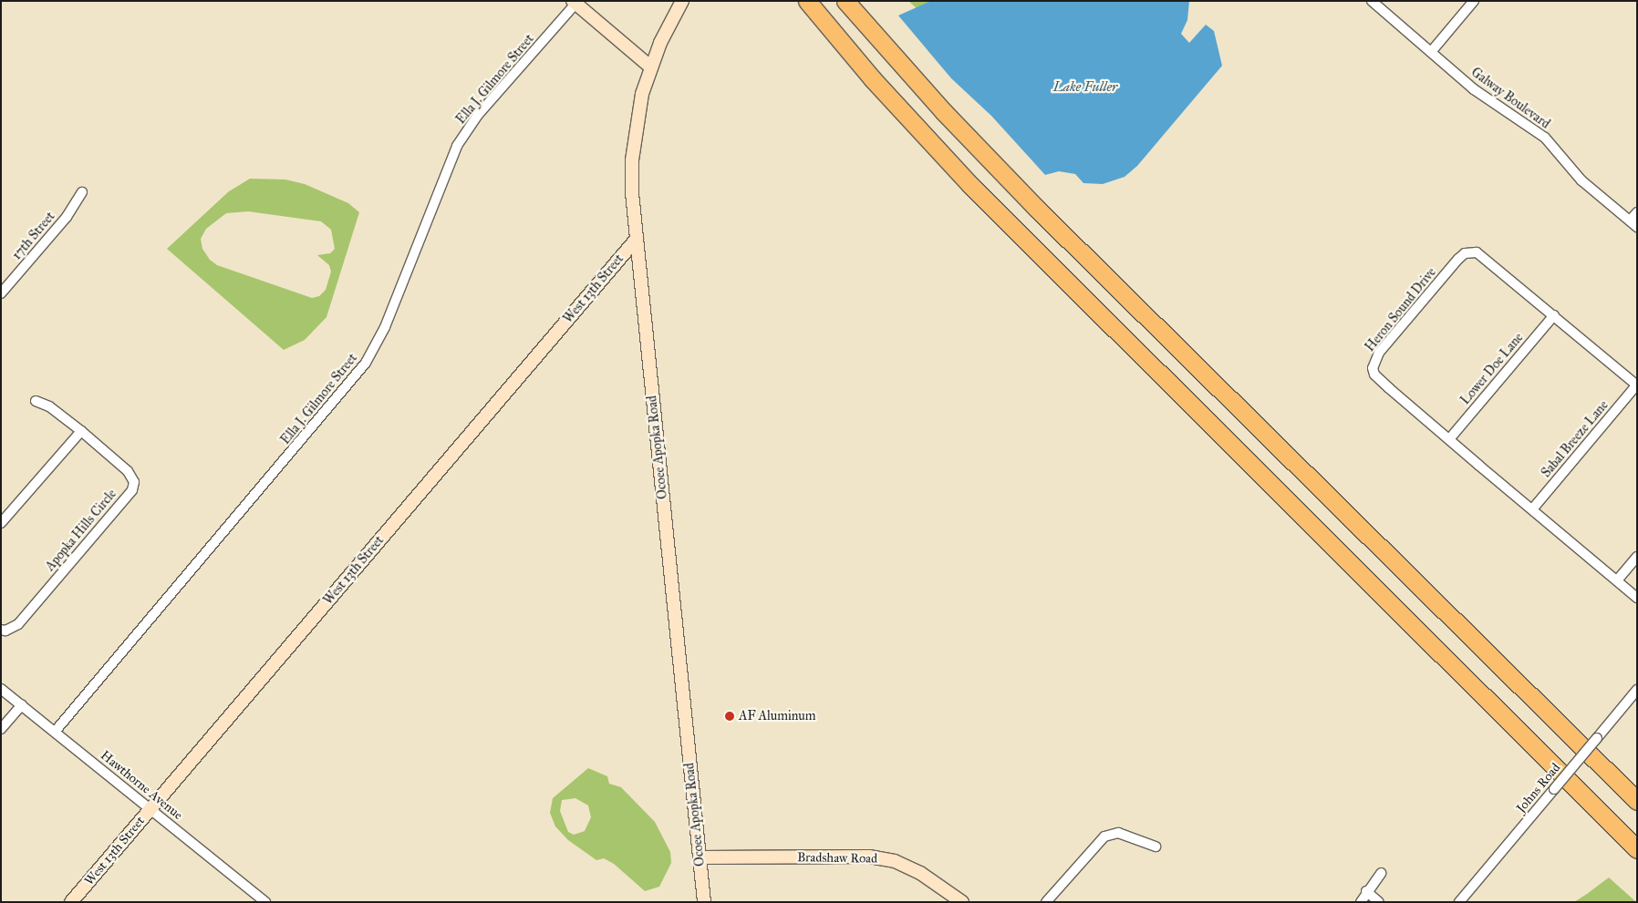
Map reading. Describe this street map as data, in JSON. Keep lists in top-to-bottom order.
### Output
{
  "streets": {
    "street": [
      "Ella J. Gilmore Street",
      "Galway Boulevard",
      "17th Street",
      "West 13th Street",
      "Heron Sound Drive",
      "Lower Doe Lane",
      "Sabal Breeze Lane",
      "Ocoee Apopka Road",
      "Apopka Hills Circle",
      "Hawthorne Avenue",
      "Johns Road",
      "Bradshaw Road"
    ]
  },
  "crossings": [
    ["Ella J. Gilmore Street", "Hawthorne Avenue"],
    ["West 13th Street", "Ocoee Apopka Road"],
    ["West 13th Street", "Hawthorne Avenue"],
    ["Heron Sound Drive", "Lower Doe Lane"],
    ["Heron Sound Drive", "Sabal Breeze Lane"],
    ["Ocoee Apopka Road", "Bradshaw Road"]
  ],
  "water": ["Lake Fuller"],
  "places": ["AF Aluminum"]
}
